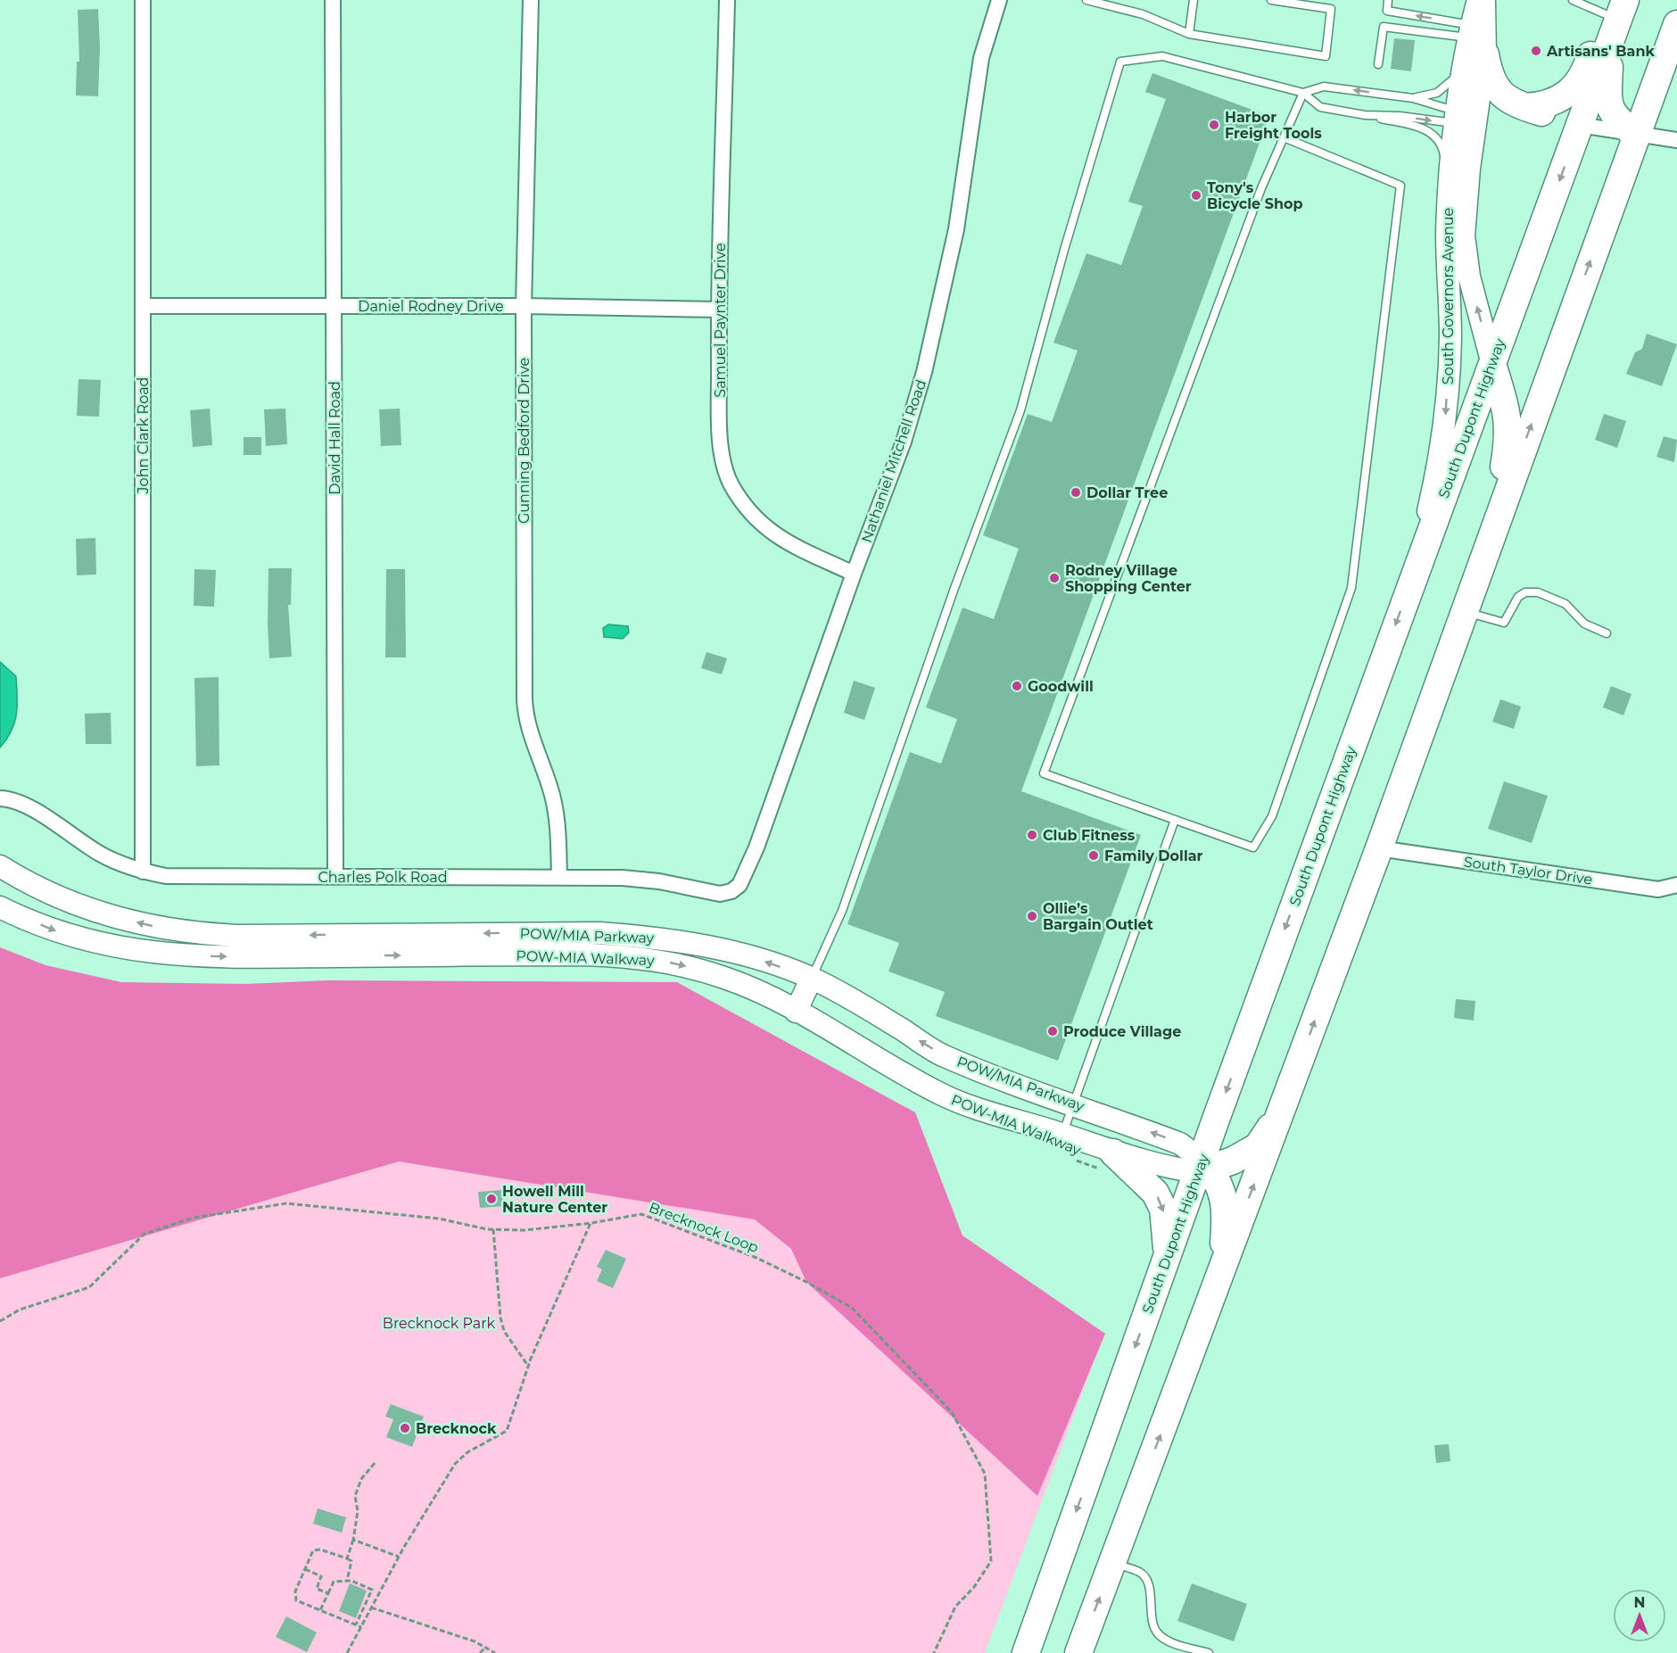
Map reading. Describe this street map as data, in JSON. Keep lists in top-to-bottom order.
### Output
{
  "streets": {
    "highway": ["South Dupont Highway"],
    "main road": ["South Governors Avenue", "POW/MIA Parkway"],
    "street": [
      "Daniel Rodney Drive",
      "Samuel Paynter Drive",
      "John Clark Road",
      "David Hall Road",
      "Gunning Bedford Drive",
      "Nathaniel Mitchell Road",
      "South Taylor Drive",
      "Charles Polk Road"
    ],
    "path": ["POW-MIA Walkway", "Brecknock Loop"]
  },
  "crossings": [
    ["South Governors Avenue", "South Dupont Highway"],
    ["Daniel Rodney Drive", "Samuel Paynter Drive"],
    ["Daniel Rodney Drive", "John Clark Road"],
    ["Daniel Rodney Drive", "David Hall Road"],
    ["Daniel Rodney Drive", "Gunning Bedford Drive"],
    ["Samuel Paynter Drive", "Nathaniel Mitchell Road"],
    ["South Dupont Highway", "POW/MIA Parkway"],
    ["John Clark Road", "Charles Polk Road"],
    ["David Hall Road", "Charles Polk Road"],
    ["Gunning Bedford Drive", "Charles Polk Road"],
    ["Nathaniel Mitchell Road", "Charles Polk Road"],
    ["POW/MIA Parkway", "POW-MIA Walkway"]
  ],
  "parks": ["Brecknock Park"],
  "places": [
    "Artisans' Bank",
    "Harbor Freight Tools",
    "Tony's Bicycle Shop",
    "Dollar Tree",
    "Rodney Village Shopping Center",
    "Goodwill",
    "Club Fitness",
    "Family Dollar",
    "Ollie’s Bargain Outlet",
    "Produce Village",
    "Howell Mill Nature Center",
    "Brecknock"
  ],
  "north": "top"
}
